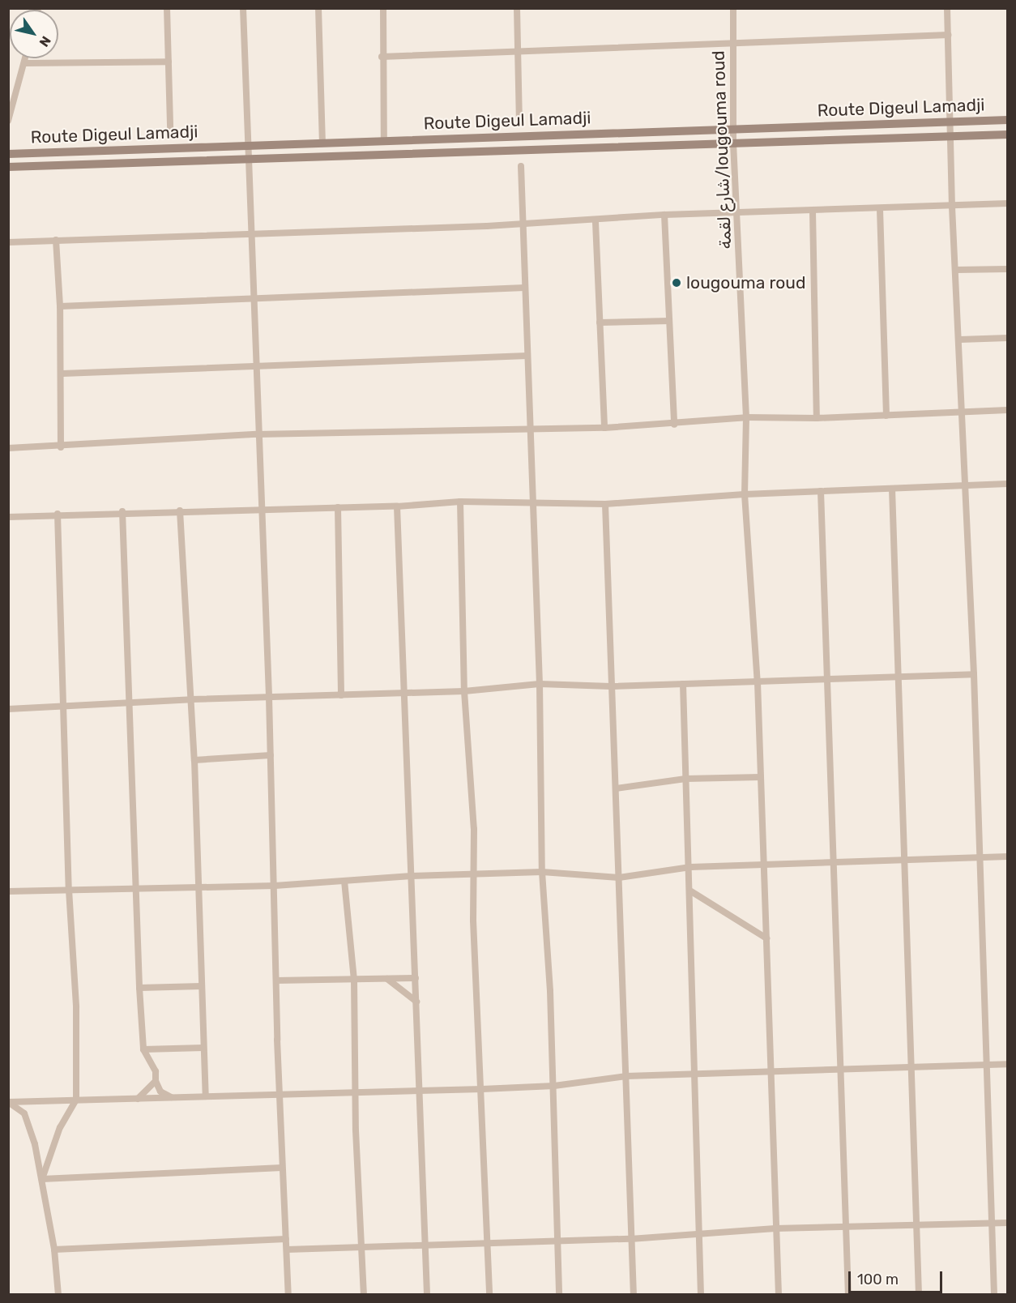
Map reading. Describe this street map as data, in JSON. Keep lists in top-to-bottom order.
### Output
{
  "streets": {
    "main road": ["Route Digeul Lamadji"],
    "street": ["شارع لقمة/lougouma roud"]
  },
  "crossings": [
    ["Route Digeul Lamadji", "شارع لقمة/lougouma roud"]
  ],
  "places": ["lougouma roud"],
  "scale_bar": "100 m",
  "north": "bottom right"
}
